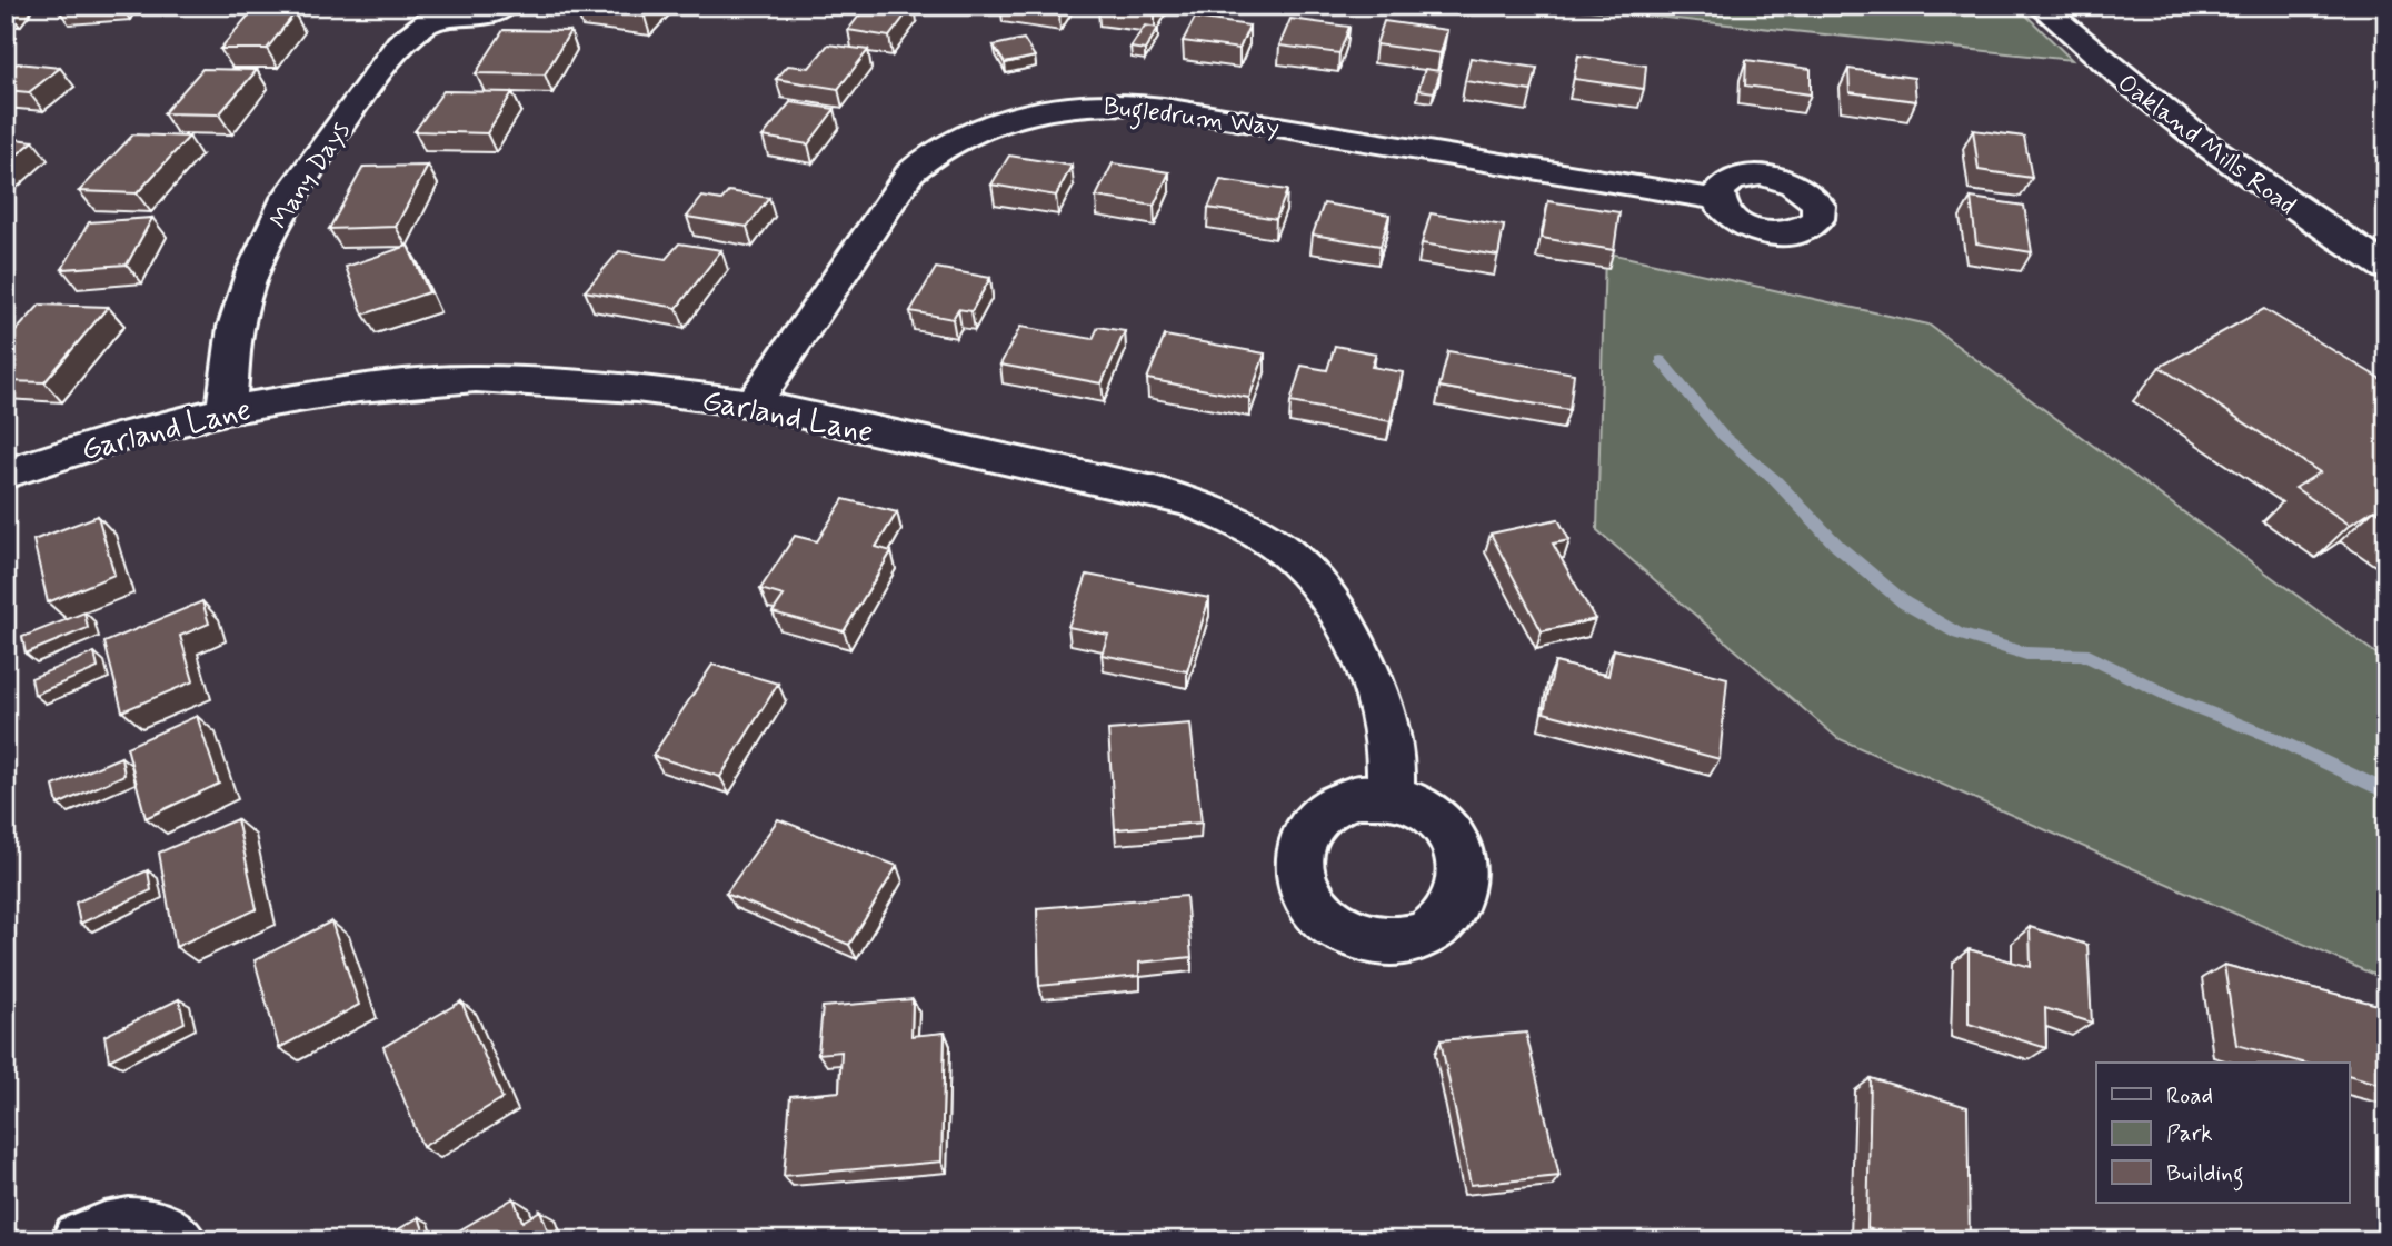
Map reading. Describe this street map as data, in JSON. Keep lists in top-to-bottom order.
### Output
{
  "streets": {
    "street": [
      "Bugledrum Way",
      "Oakland Mills Road",
      "Many Days",
      "Garland Lane"
    ]
  },
  "crossings": [
    ["Bugledrum Way", "Garland Lane"],
    ["Many Days", "Garland Lane"]
  ],
  "legend": ["Road", "Park", "Building"]
}
